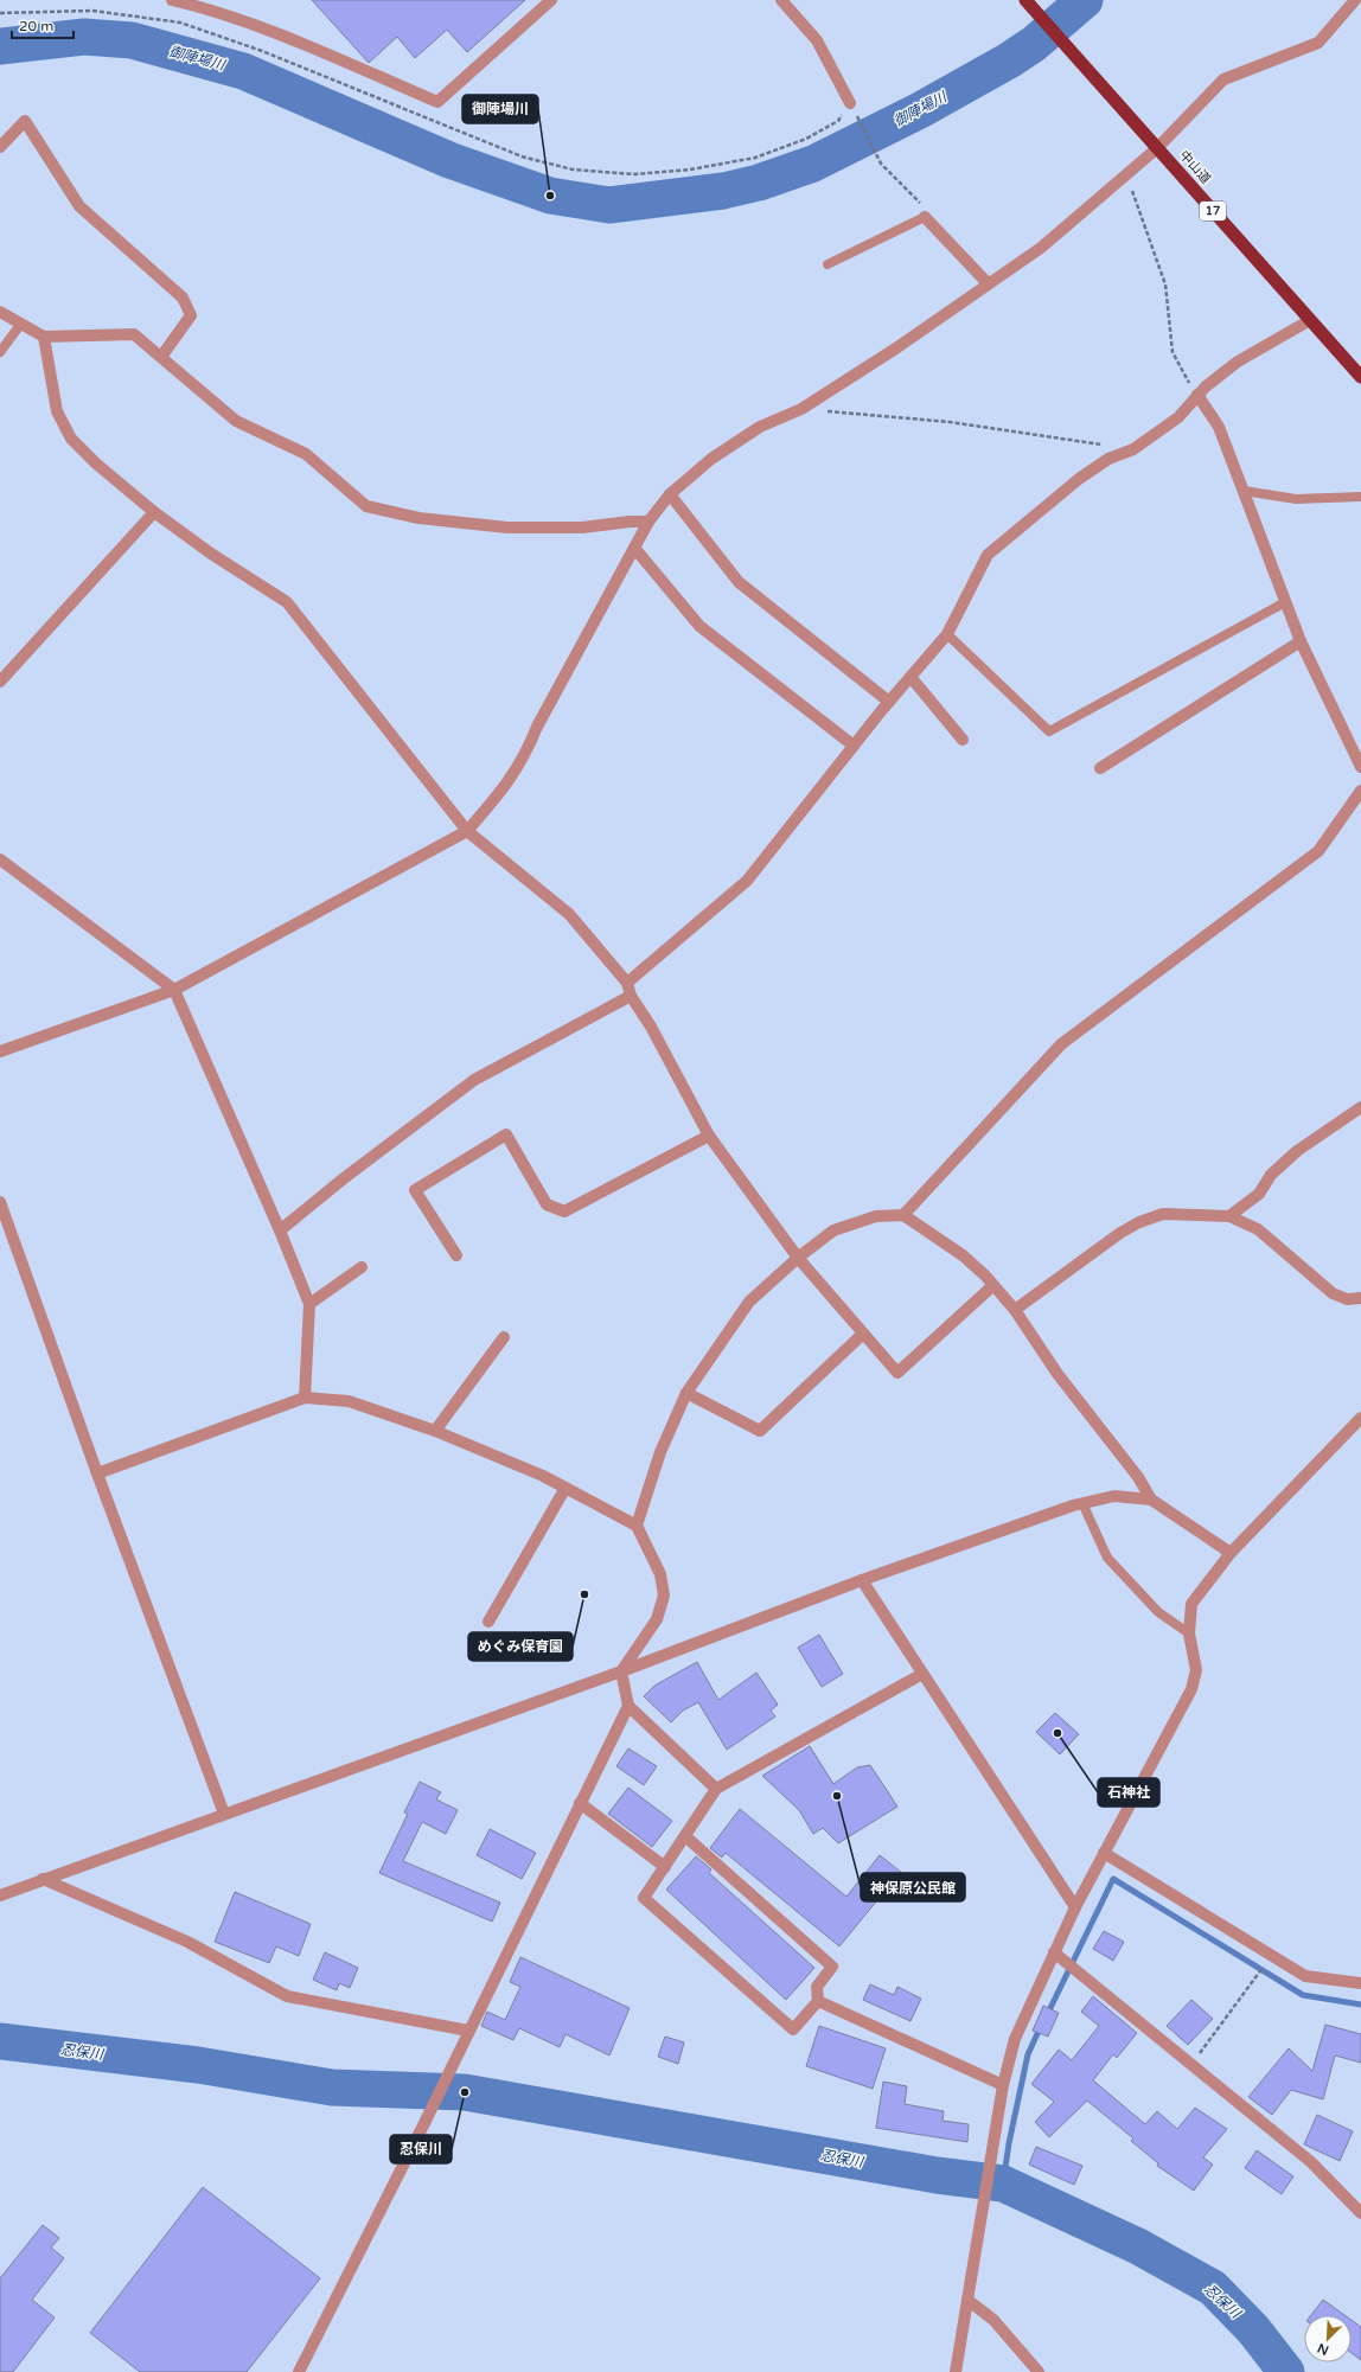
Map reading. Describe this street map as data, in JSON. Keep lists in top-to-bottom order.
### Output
{
  "streets": {
    "highway": ["中山道", "17"]
  },
  "water": ["御陣場川", "忍保川"],
  "places": [
    "御陣場川",
    "めぐみ保育園",
    "石神社",
    "神保原公民館",
    "忍保川"
  ],
  "scale_bar": "20 m",
  "north": "bottom left"
}
